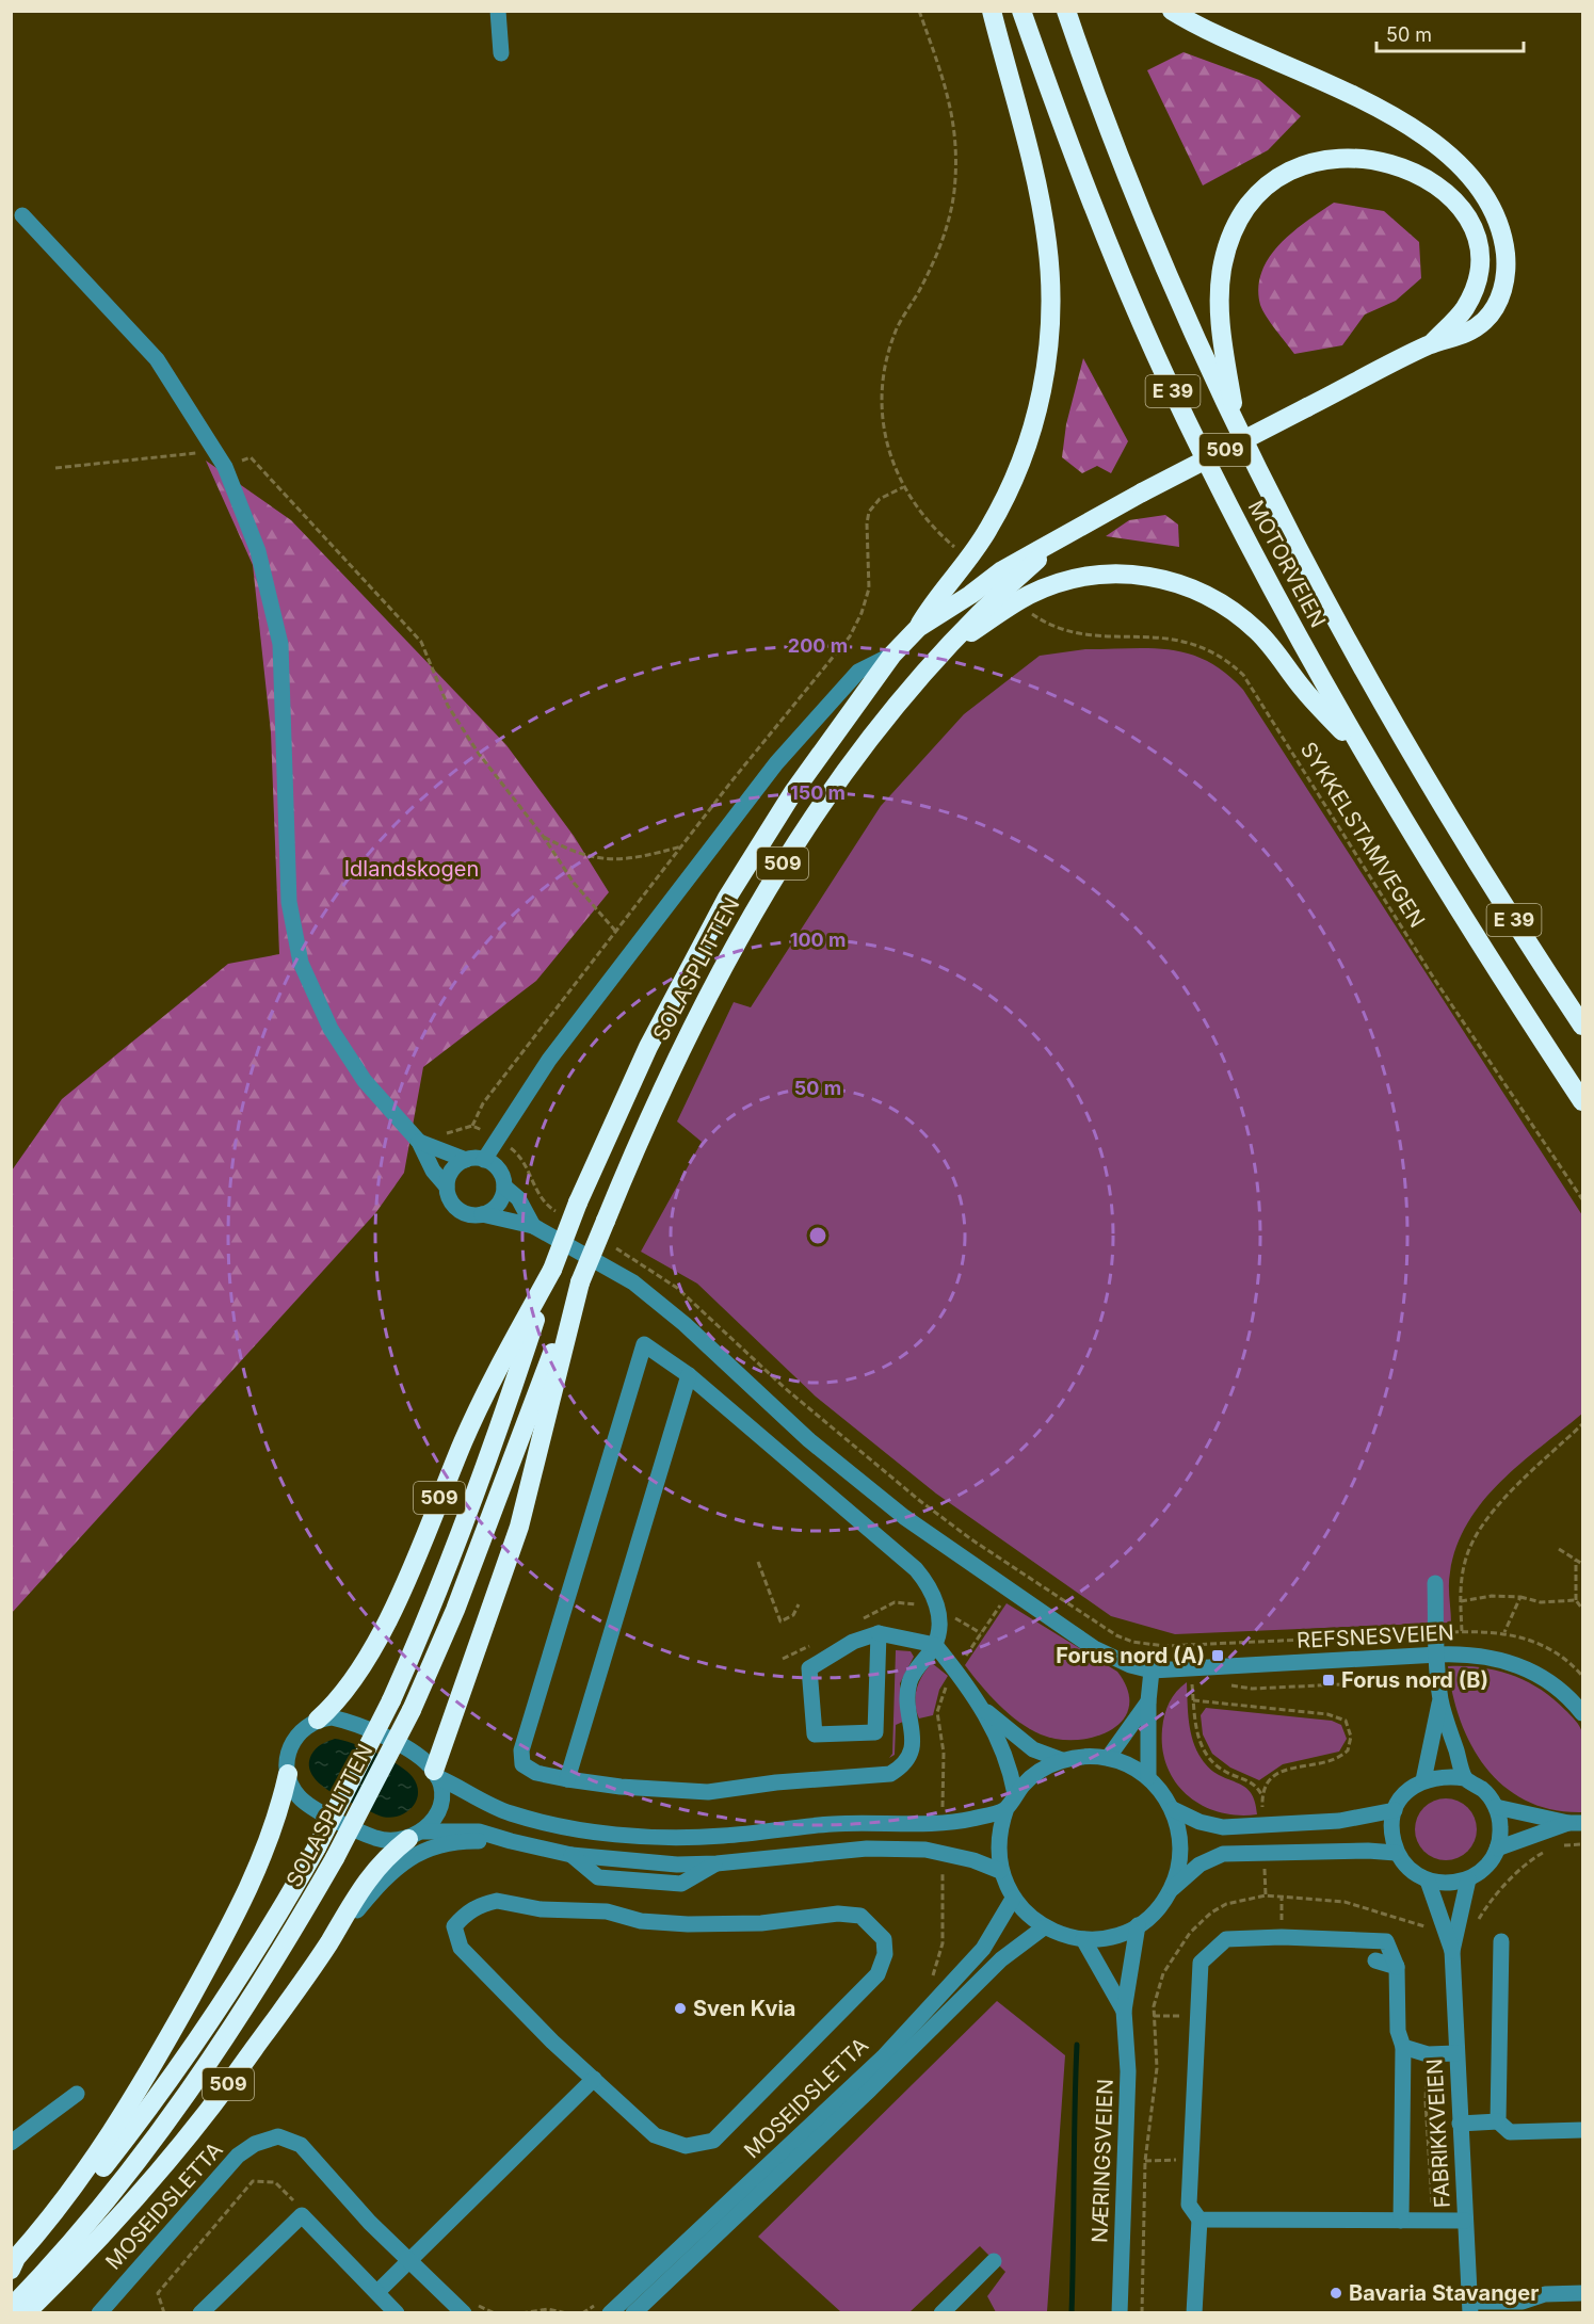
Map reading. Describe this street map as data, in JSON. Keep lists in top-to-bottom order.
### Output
{
  "streets": {
    "highway": [
      "E 39",
      "509",
      "MOTORVEIEN",
      "SOLASPLITTEN"
    ],
    "street": [
      "REFSNESVEIEN",
      "MOSEIDSLETTA",
      "FABRIKKVEIEN",
      "NÆRINGSVEIEN"
    ],
    "path": ["SYKKELSTAMVEGEN"]
  },
  "crossings": [
    ["E 39", "MOTORVEIEN"],
    ["E 39", "SOLASPLITTEN"],
    ["509", "SOLASPLITTEN"],
    ["MOSEIDSLETTA", "NÆRINGSVEIEN"]
  ],
  "parks": ["Idlandskogen"],
  "places": {
    "transit": ["Forus nord (A)", "Forus nord (B)"],
    "other": ["Sven Kvia", "Bavaria Stavanger"]
  },
  "scale_bar": "50 m",
  "rings": [
    "200 m",
    "150 m",
    "100 m",
    "50 m"
  ]
}
